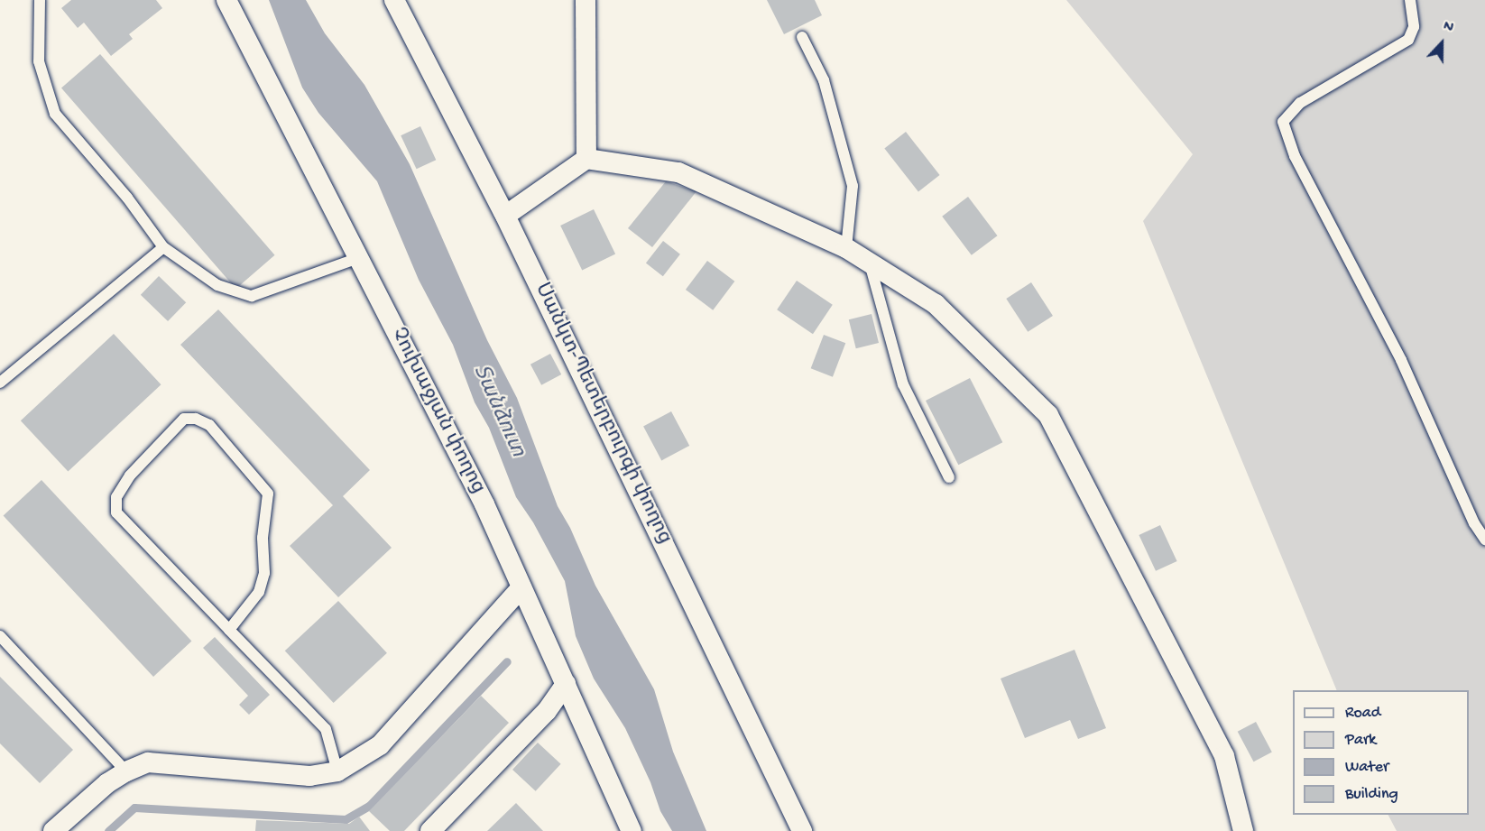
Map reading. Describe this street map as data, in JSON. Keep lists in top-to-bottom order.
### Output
{
  "streets": {
    "street": ["Չուխաջյան փողոց", "Սանկտ-Պետերբուրգի փողոց"]
  },
  "water": ["Տանձուտ"],
  "legend": [
    "Road",
    "Park",
    "Water",
    "Building"
  ],
  "north": "top"
}
